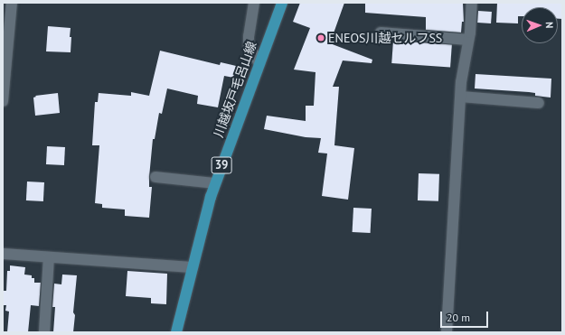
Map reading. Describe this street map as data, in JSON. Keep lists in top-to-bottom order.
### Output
{
  "streets": {
    "main road": ["川越坂戸毛呂山線", "39"]
  },
  "places": ["ENEOS川越セルフSS"],
  "scale_bar": "20 m",
  "north": "right"
}
